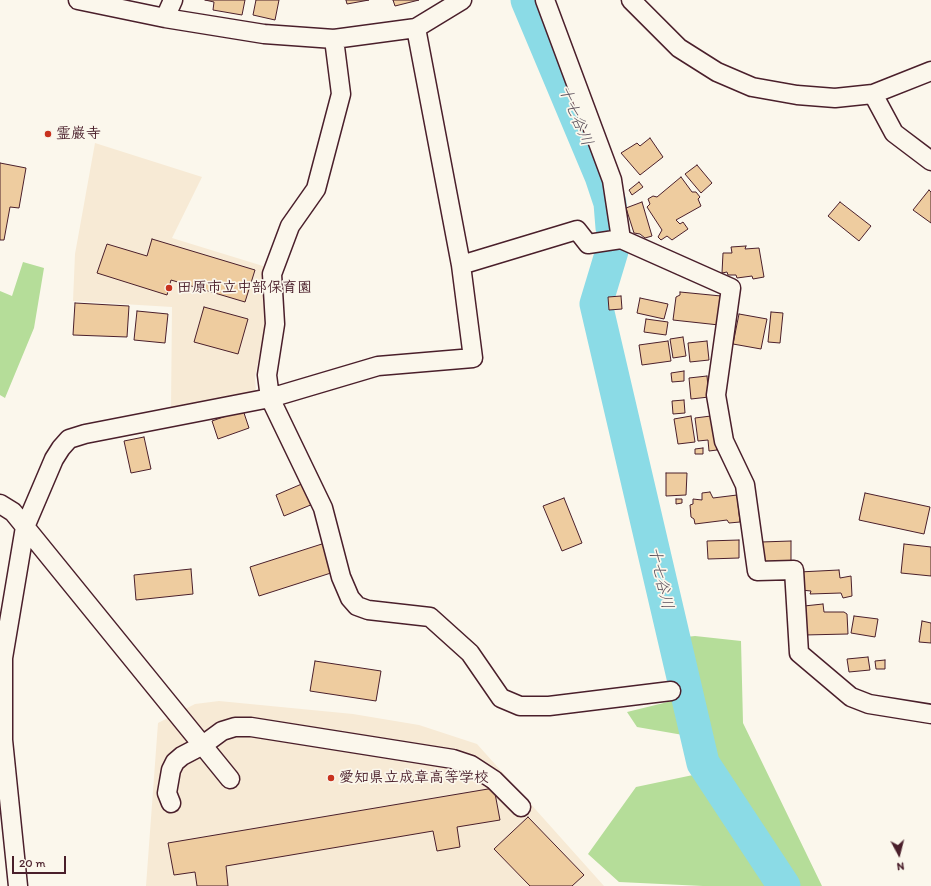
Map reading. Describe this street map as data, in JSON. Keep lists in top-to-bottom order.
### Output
{
  "water": ["十七谷川"],
  "places": ["霊巌寺", "田原市立中部保育園", "愛知県立成章高等学校"],
  "scale_bar": "20 m",
  "north": "bottom"
}
